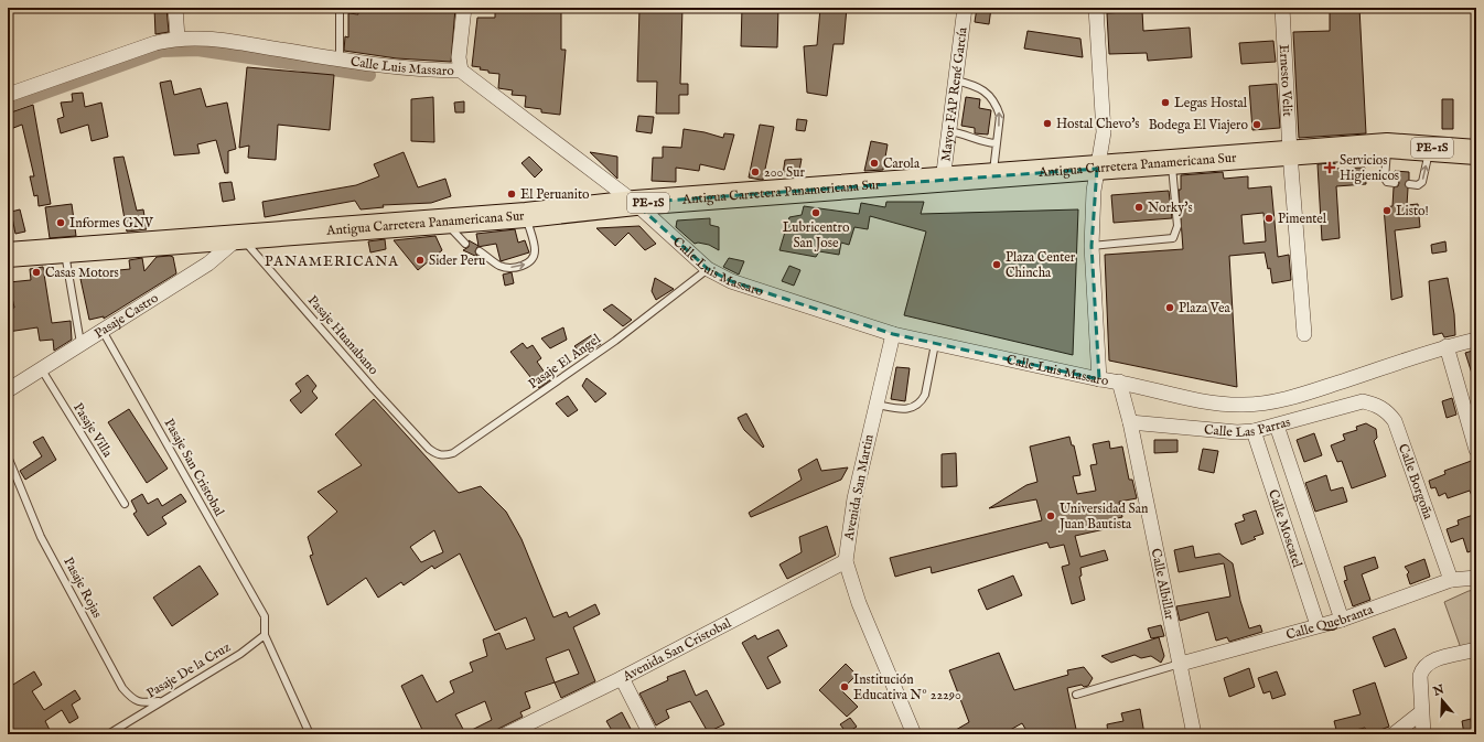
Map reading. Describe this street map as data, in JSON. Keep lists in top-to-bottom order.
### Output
{
  "streets": {
    "highway": ["PE-1S", "Antigua Carretera Panamericana Sur"],
    "street": [
      "Calle Luis Massaro",
      "Ernesto Velit",
      "Mayor FAP René García",
      "Pasaje Castro",
      "Calle Las Parras",
      "Calle Borgoña",
      "Avenida San Martin",
      "Calle Moscatel",
      "Calle Albillar",
      "Calle Quebranta",
      "Avenida San Cristobal"
    ],
    "lane": [
      "Pasaje Huanabano",
      "Pasaje El Angel",
      "Pasaje Villa",
      "Pasaje San Cristobal",
      "Pasaje Rojas",
      "Pasaje De la Cruz"
    ]
  },
  "crossings": [
    ["Calle Luis Massaro", "Antigua Carretera Panamericana Sur"],
    ["Calle Luis Massaro", "Pasaje El Angel"],
    ["Calle Luis Massaro", "Avenida San Martin"],
    ["Calle Luis Massaro", "Calle Albillar"],
    ["Ernesto Velit", "Antigua Carretera Panamericana Sur"],
    ["Mayor FAP René García", "Antigua Carretera Panamericana Sur"],
    ["Antigua Carretera Panamericana Sur", "Pasaje Castro"],
    ["Antigua Carretera Panamericana Sur", "Pasaje Huanabano"],
    ["Pasaje Castro", "Pasaje Huanabano"],
    ["Pasaje Castro", "Pasaje Villa"],
    ["Pasaje Castro", "Pasaje San Cristobal"],
    ["Pasaje Huanabano", "Pasaje El Angel"],
    ["Calle Las Parras", "Calle Borgoña"],
    ["Calle Las Parras", "Calle Moscatel"],
    ["Calle Las Parras", "Calle Albillar"],
    ["Pasaje San Cristobal", "Pasaje De la Cruz"],
    ["Calle Borgoña", "Calle Quebranta"],
    ["Avenida San Martin", "Avenida San Cristobal"],
    ["Calle Moscatel", "Calle Quebranta"],
    ["Calle Albillar", "Calle Quebranta"],
    ["Pasaje Rojas", "Pasaje De la Cruz"]
  ],
  "districts": ["PANAMERICANA"],
  "places": {
    "other": [
      "Legas Hostal",
      "Hostal Chevo's",
      "Bodega El Viajero",
      "Carola",
      "200 Sur",
      "El Peruanito",
      "Norky's",
      "Listo!",
      "Lubricentro San Jose",
      "Pimentel",
      "Informes GNV",
      "Sider Peru",
      "Plaza Center Chincha",
      "Casas Motors",
      "Plaza Vea",
      "Universidad San Juan Bautista",
      "Institución Educativa Nº 22290"
    ],
    "health": ["Servicios Higienicos"]
  },
  "north": "top"
}
